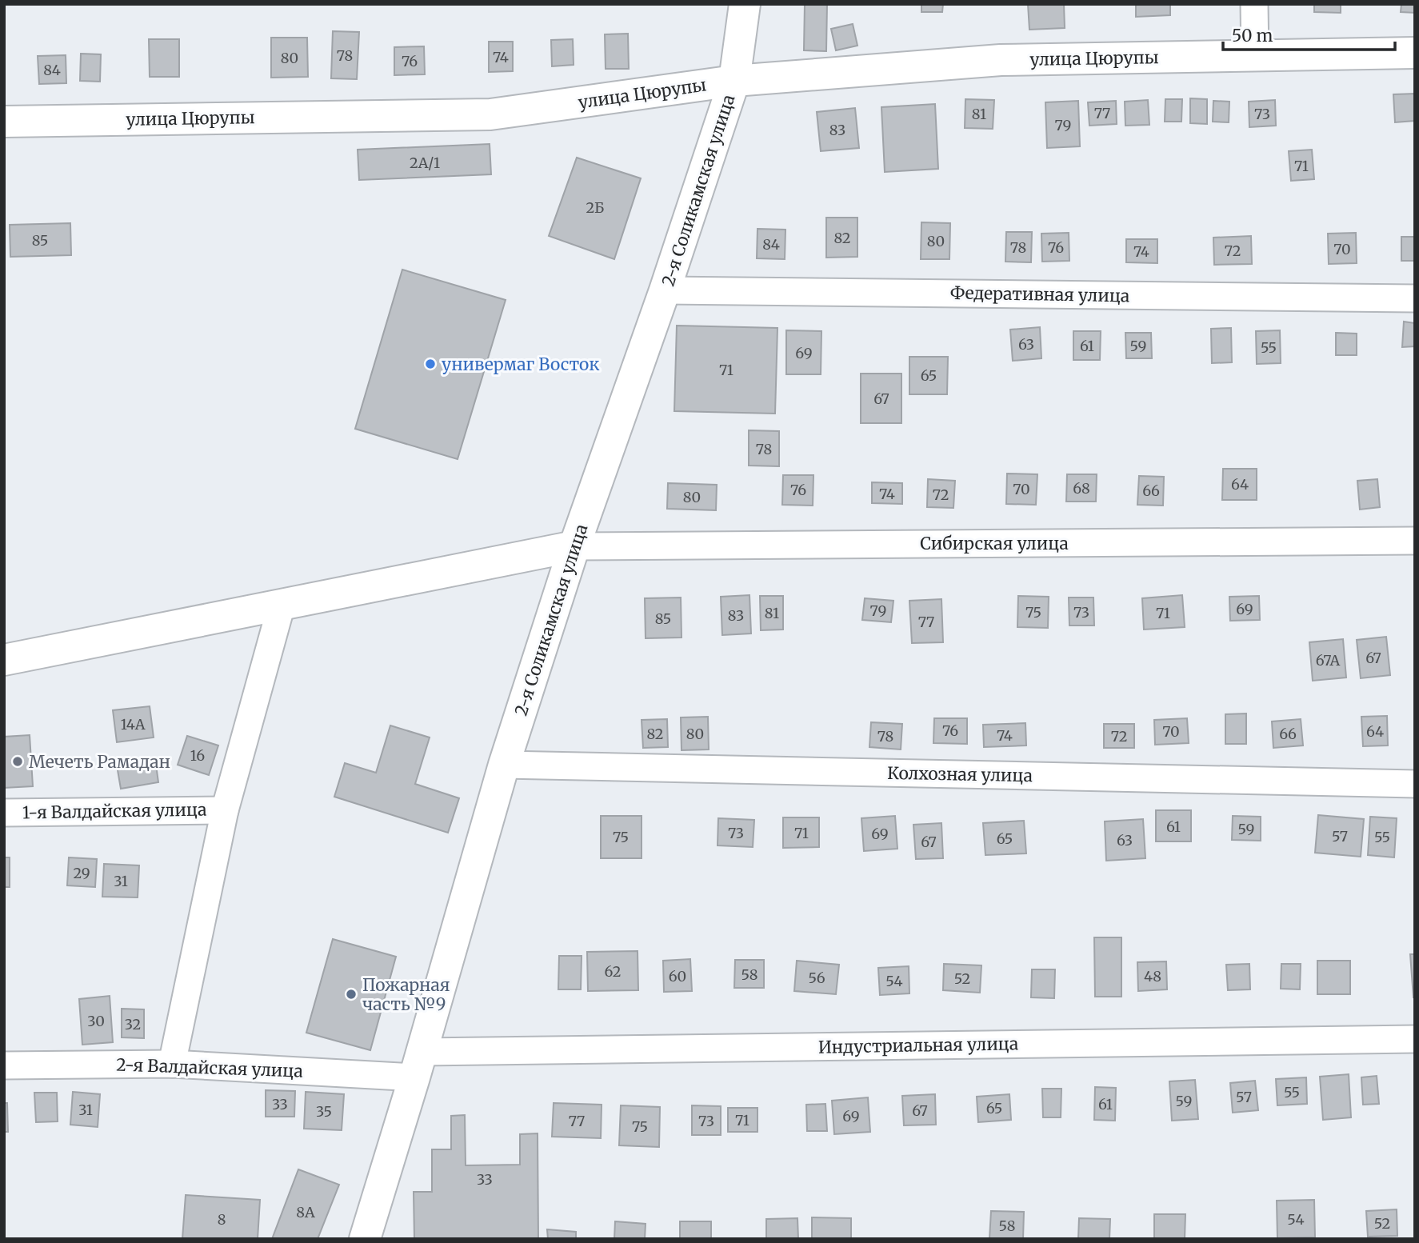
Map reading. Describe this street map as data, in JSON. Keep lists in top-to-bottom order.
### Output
{
  "streets": {
    "street": [
      "улица Цюрупы",
      "2-я Соликамская улица",
      "Федеративная улица",
      "Сибирская улица",
      "Колхозная улица",
      "1-я Валдайская улица",
      "Индустриальная улица",
      "2-я Валдайская улица"
    ]
  },
  "crossings": [
    ["улица Цюрупы", "2-я Соликамская улица"],
    ["2-я Соликамская улица", "Федеративная улица"],
    ["2-я Соликамская улица", "Сибирская улица"],
    ["2-я Соликамская улица", "Колхозная улица"],
    ["2-я Соликамская улица", "Индустриальная улица"],
    ["2-я Соликамская улица", "2-я Валдайская улица"],
    ["Индустриальная улица", "2-я Валдайская улица"]
  ],
  "places": ["универмаг Восток", "Мечеть Рамадан", "Пожарная часть №9"],
  "house_numbers": [
    "78",
    "74",
    "80",
    "76",
    "84",
    "77",
    "81",
    "73",
    "79",
    "83",
    "2А/1",
    "71",
    "2Б",
    "82",
    "85",
    "80",
    "84",
    "78",
    "76",
    "70",
    "72",
    "74",
    "63",
    "61",
    "59",
    "55",
    "69",
    "71",
    "65",
    "67",
    "78",
    "64",
    "68",
    "70",
    "76",
    "66",
    "74",
    "72",
    "80",
    "69",
    "79",
    "75",
    "73",
    "81",
    "71",
    "83",
    "85",
    "77",
    "67",
    "67А",
    "14А",
    "76",
    "70",
    "64",
    "82",
    "80",
    "66",
    "74",
    "78",
    "72",
    "16",
    "61",
    "59",
    "73",
    "71",
    "69",
    "57",
    "75",
    "55",
    "65",
    "63",
    "67",
    "29",
    "31",
    "62",
    "58",
    "60",
    "48",
    "56",
    "52",
    "54",
    "30",
    "32",
    "55",
    "57",
    "59",
    "33",
    "61",
    "65",
    "31",
    "67",
    "35",
    "69",
    "71",
    "77",
    "73",
    "75",
    "33",
    "8А",
    "8",
    "54",
    "52",
    "58"
  ],
  "scale_bar": "50 m"
}
